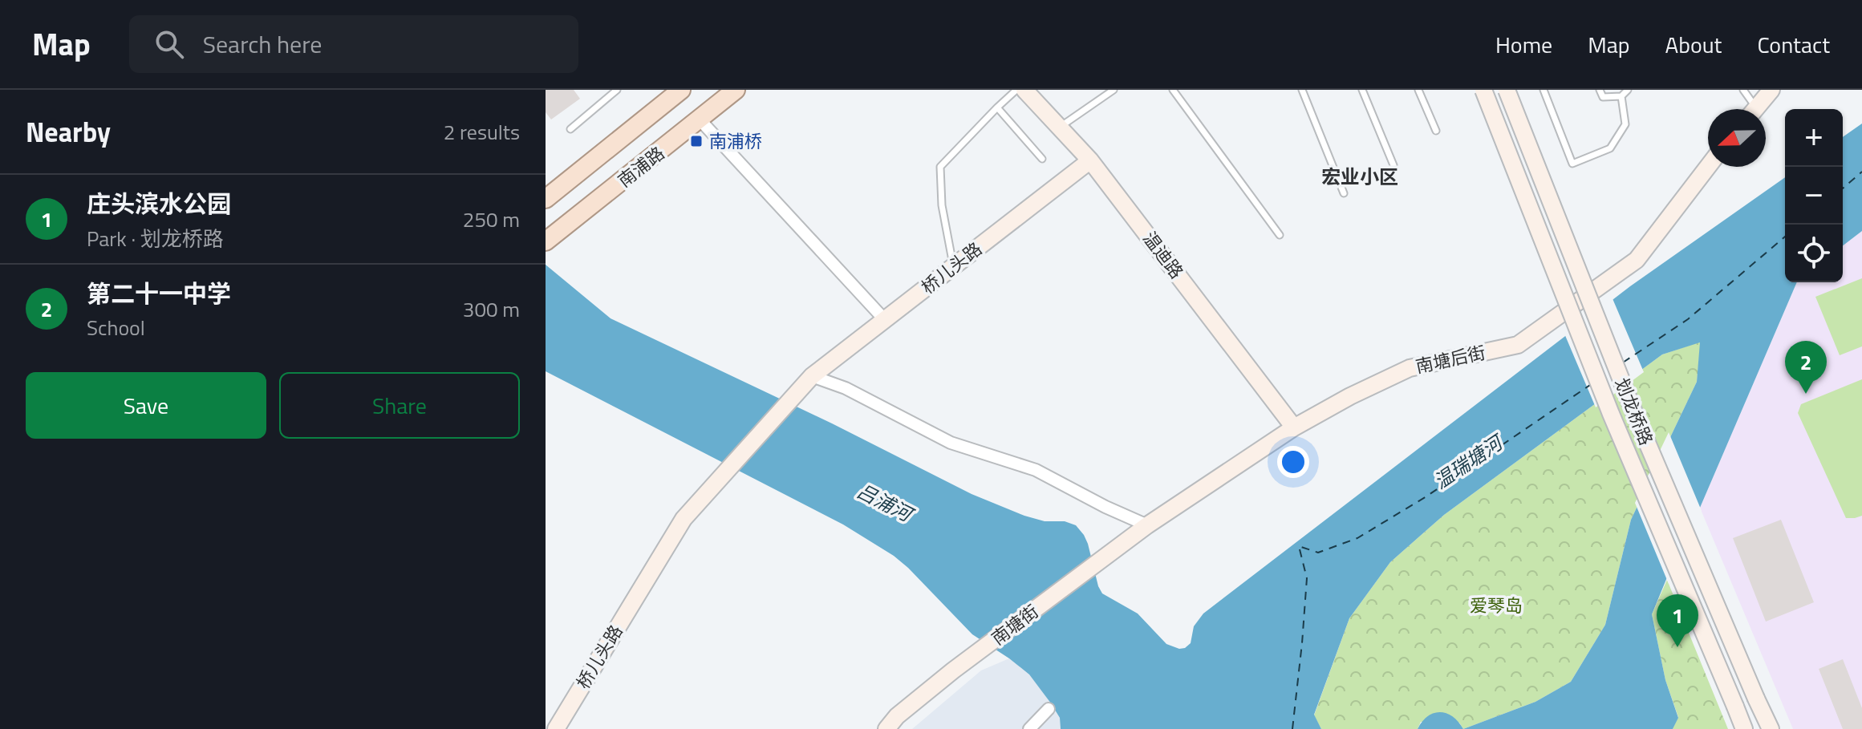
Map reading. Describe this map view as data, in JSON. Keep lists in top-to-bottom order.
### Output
{
  "streets": {
    "main road": ["南浦路"],
    "street": [
      "温迪路",
      "桥儿头路",
      "南塘后街",
      "划龙桥路",
      "南塘街"
    ]
  },
  "crossings": [
    ["温迪路", "桥儿头路"],
    ["温迪路", "南塘后街"],
    ["南塘后街", "南塘街"]
  ],
  "districts": ["宏业小区"],
  "water": ["温瑞塘河", "吕浦河"],
  "parks": ["爱琴岛"],
  "places": {
    "transit": ["南浦桥"]
  },
  "north": "left",
  "page": {
    "header": "Map",
    "search": "Search here",
    "nav": [
      "Home",
      "Map",
      "About",
      "Contact"
    ],
    "heading": ["Nearby", "2 results"],
    "map_buttons": ["+", "−"],
    "list": [
      {
        "mark": "1",
        "name": "庄头滨水公园",
        "note": "Park · 划龙桥路",
        "value": "250 m"
      },
      {
        "mark": "2",
        "name": "第二十一中学",
        "note": "School",
        "value": "300 m"
      }
    ],
    "pins": ["2", "1"],
    "buttons": ["Save", "Share"]
  }
}
